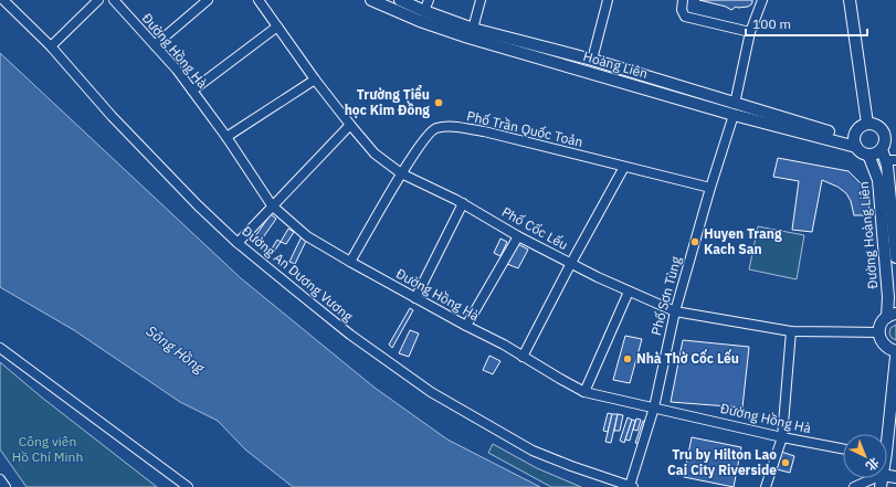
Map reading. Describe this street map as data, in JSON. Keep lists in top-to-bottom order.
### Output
{
  "streets": {
    "main road": ["Hoàng Liên", "Đường Hoàng Liên"],
    "street": [
      "Đường Hồng Hà",
      "Phố Trần Quốc Toản",
      "Phố Cốc Lếu",
      "Đường An Dương Vương",
      "Phố Sơn Tùng"
    ]
  },
  "crossings": [
    ["Đường Hồng Hà", "Phố Trần Quốc Toản"],
    ["Đường Hồng Hà", "Phố Sơn Tùng"],
    ["Hoàng Liên", "Đường Hoàng Liên"],
    ["Hoàng Liên", "Phố Sơn Tùng"],
    ["Phố Trần Quốc Toản", "Phố Cốc Lếu"],
    ["Phố Trần Quốc Toản", "Phố Sơn Tùng"],
    ["Phố Cốc Lếu", "Phố Sơn Tùng"],
    ["Đường An Dương Vương", "Phố Sơn Tùng"]
  ],
  "water": ["Sông Hồng"],
  "parks": ["Công viên Hồ Chí Minh"],
  "places": [
    "Trường Tiểu học Kim Đồng",
    "Huyen Trang Kach San",
    "Nhà Thờ Cốc Lếu",
    "Tru by Hilton Lao Cai City Riverside"
  ],
  "scale_bar": "100 m",
  "north": "bottom right"
}
